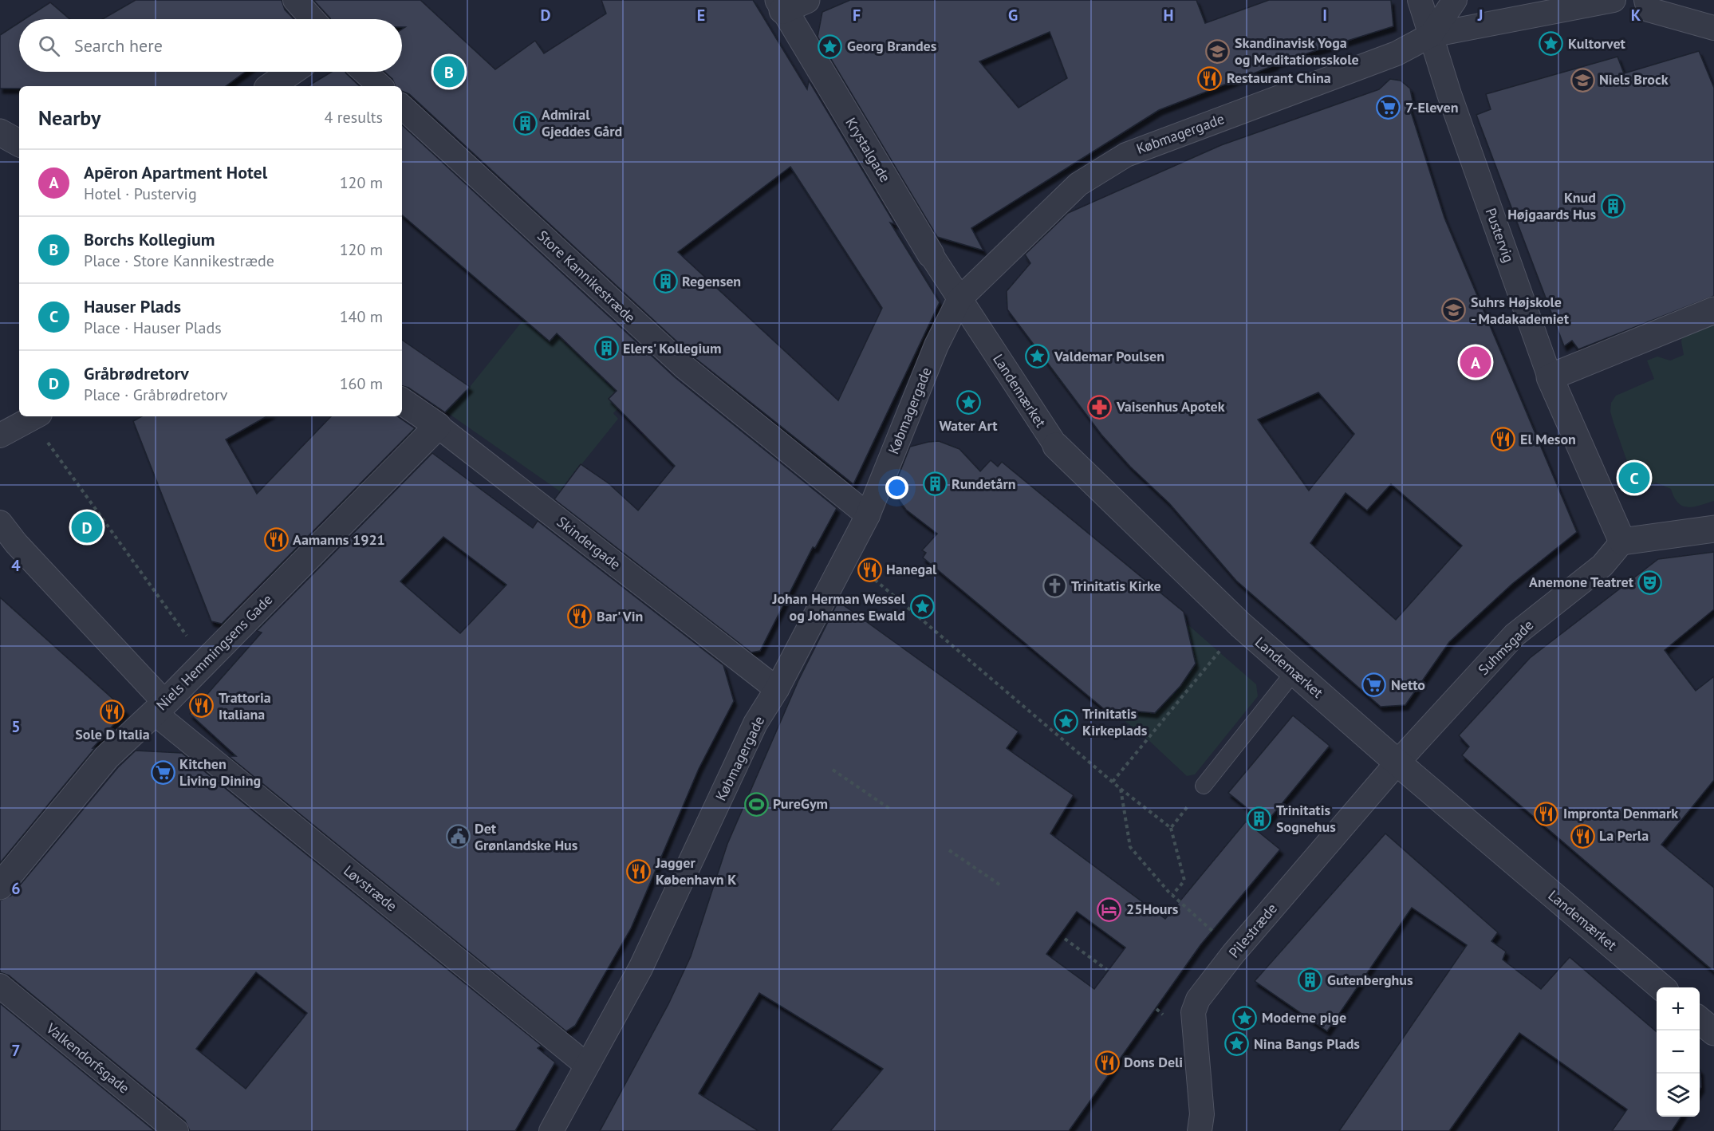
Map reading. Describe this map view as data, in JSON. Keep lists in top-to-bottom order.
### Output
{
  "streets": {
    "street": [
      "Købmagergade",
      "Krystalgade",
      "Pustervig",
      "Store Kannikestræde",
      "Landemærket",
      "Skindergade",
      "Suhmsgade",
      "Niels Hemmingsens Gade",
      "Løvstræde",
      "Pilestræde",
      "Valkendorfsgade"
    ]
  },
  "crossings": [
    ["Købmagergade", "Krystalgade"],
    ["Købmagergade", "Pustervig"],
    ["Købmagergade", "Store Kannikestræde"],
    ["Købmagergade", "Landemærket"],
    ["Købmagergade", "Skindergade"],
    ["Købmagergade", "Løvstræde"],
    ["Krystalgade", "Landemærket"],
    ["Landemærket", "Suhmsgade"],
    ["Landemærket", "Pilestræde"],
    ["Skindergade", "Niels Hemmingsens Gade"],
    ["Suhmsgade", "Pilestræde"],
    ["Niels Hemmingsens Gade", "Løvstræde"]
  ],
  "places": {
    "place": [
      "Kultorvet",
      "Georg Brandes",
      "Valdemar Poulsen",
      "Water Art",
      "Johan Herman Wessel og Johannes Ewald",
      "Trinitatis Kirkeplads",
      "Moderne pige",
      "Nina Bangs Plads"
    ],
    "school or university": ["Skandinavisk Yoga og Meditationsskole", "Niels Brock", "Suhrs Højskole - Madakademiet"],
    "restaurant": [
      "Restaurant China",
      "El Meson",
      "Aamanns 1921",
      "Hanegal",
      "Bar' Vin",
      "Trattoria Italiana",
      "Sole D Italia",
      "Impronta Denmark",
      "La Perla",
      "Jagger København K",
      "Dons Deli"
    ],
    "supermarket": ["7-Eleven", "Netto", "Kitchen Living Dining"],
    "building": [
      "Admiral Gjeddes Gård",
      "Knud Højgaards Hus",
      "Regensen",
      "Elers' Kollegium",
      "Rundetårn",
      "Trinitatis Sognehus",
      "Gutenberghus"
    ],
    "pharmacy": ["Vaisenhus Apotek"],
    "theatre": ["Anemone Teatret"],
    "church": ["Trinitatis Kirke"],
    "sports": ["PureGym"],
    "public building": ["Det Grønlandske Hus"],
    "hotel": ["25Hours"]
  },
  "page": {
    "search": "Search here",
    "pins": [
      "B",
      "A",
      "C",
      "D"
    ],
    "heading": ["Nearby", "4 results"],
    "list": [
      {
        "mark": "A",
        "name": "Apēron Apartment Hotel",
        "note": "Hotel · Pustervig",
        "value": "120 m"
      },
      {
        "mark": "B",
        "name": "Borchs Kollegium",
        "note": "Place · Store Kannikestræde",
        "value": "120 m"
      },
      {
        "mark": "C",
        "name": "Hauser Plads",
        "note": "Place · Hauser Plads",
        "value": "140 m"
      },
      {
        "mark": "D",
        "name": "Gråbrødretorv",
        "note": "Place · Gråbrødretorv",
        "value": "160 m"
      }
    ],
    "map_buttons": ["+", "−"]
  },
  "grid": {
    "columns": [
      "D",
      "E",
      "F",
      "G",
      "H",
      "I",
      "J",
      "K"
    ],
    "rows": [
      "4",
      "5",
      "6",
      "7"
    ]
  }
}
